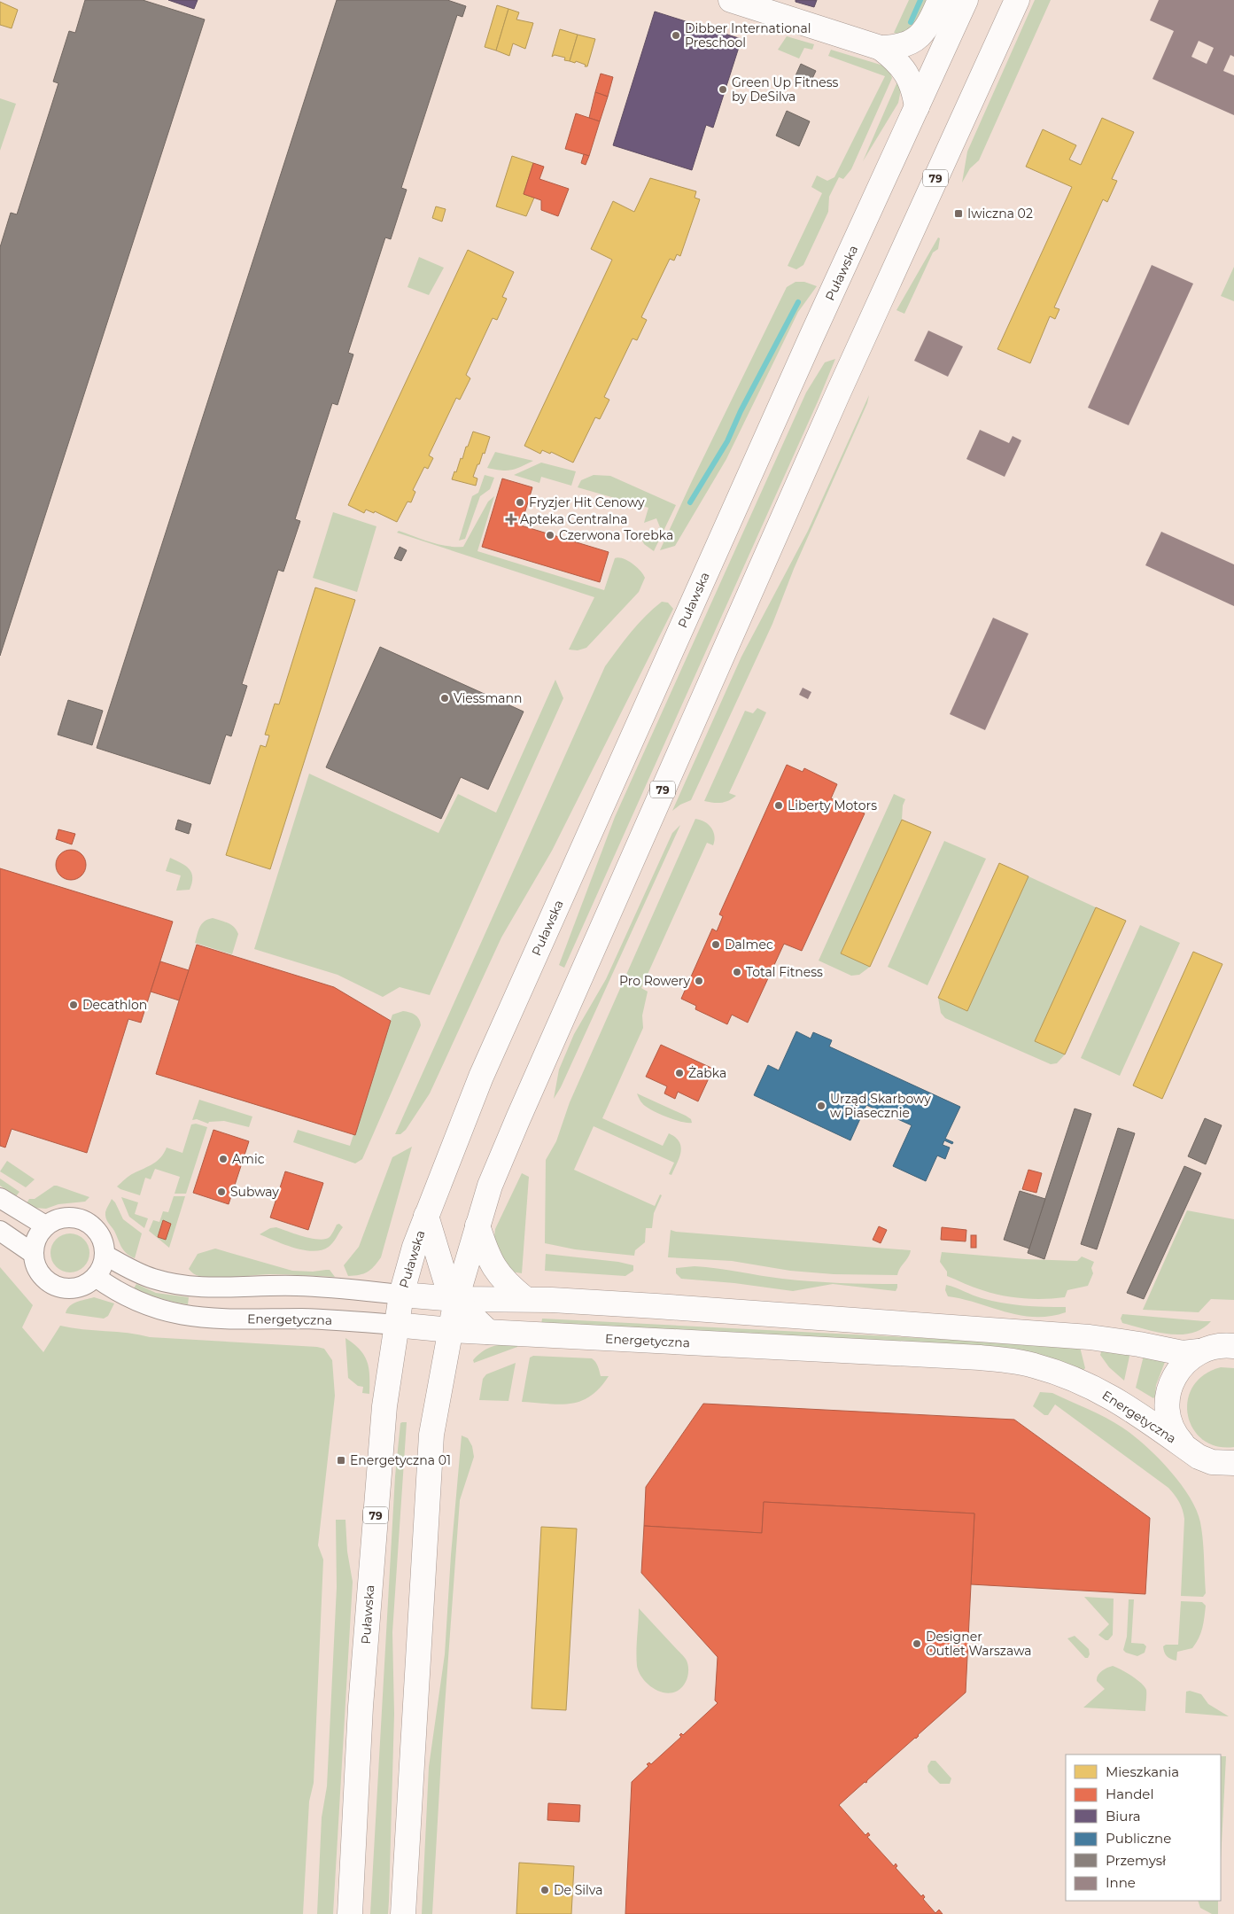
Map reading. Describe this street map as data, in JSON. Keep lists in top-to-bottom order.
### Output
{
  "streets": {
    "main road": ["79", "Puławska", "Energetyczna"]
  },
  "crossings": [
    ["79", "Energetyczna"],
    ["Puławska", "Energetyczna"]
  ],
  "places": {
    "other": [
      "Dibber International Preschool",
      "Green Up Fitness by DeSilva",
      "Fryzjer Hit Cenowy",
      "Czerwona Torebka",
      "Viessmann",
      "Liberty Motors",
      "Dalmec",
      "Total Fitness",
      "Pro Rowery",
      "Decathlon",
      "Żabka",
      "Urząd Skarbowy w Piasecznie",
      "Amic",
      "Subway",
      "Designer Outlet Warszawa",
      "De Silva"
    ],
    "transit": ["Iwiczna 02", "Energetyczna 01"],
    "health": ["Apteka Centralna"]
  },
  "legend": [
    "Mieszkania",
    "Handel",
    "Biura",
    "Publiczne",
    "Przemysł",
    "Inne"
  ]
}
